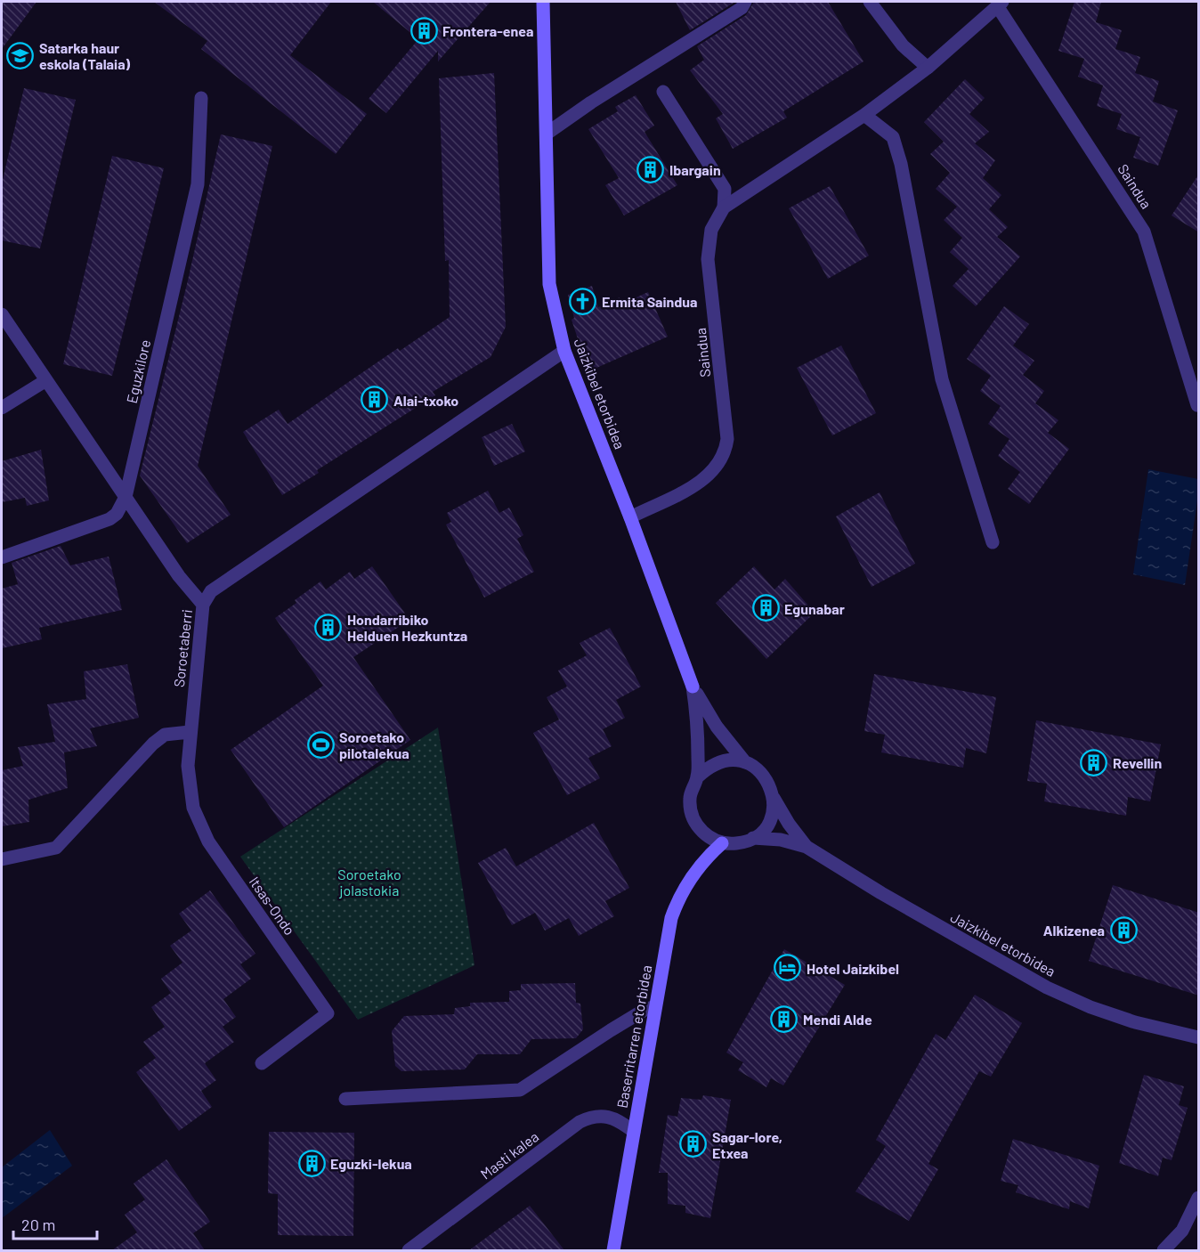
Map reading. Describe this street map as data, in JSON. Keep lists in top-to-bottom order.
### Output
{
  "streets": {
    "street": [
      "Saindua",
      "Eguzkilore",
      "Jaizkibel etorbidea",
      "Soroetaberri",
      "Itsas-Ondo",
      "Baserritarren etorbidea",
      "Masti kalea"
    ]
  },
  "crossings": [
    ["Saindua", "Jaizkibel etorbidea"],
    ["Eguzkilore", "Soroetaberri"],
    ["Jaizkibel etorbidea", "Baserritarren etorbidea"],
    ["Soroetaberri", "Itsas-Ondo"],
    ["Baserritarren etorbidea", "Masti kalea"]
  ],
  "parks": ["Soroetako jolastokia"],
  "places": {
    "building": [
      "Frontera-enea",
      "Ibargain",
      "Alai-txoko",
      "Egunabar",
      "Hondarribiko Helduen Hezkuntza",
      "Revellin",
      "Alkizenea",
      "Mendi Alde",
      "Sagar-lore, Etxea",
      "Eguzki-lekua"
    ],
    "school or university": ["Satarka haur eskola (Talaia)"],
    "church": ["Ermita Saindua"],
    "sports": ["Soroetako pilotalekua"],
    "hotel": ["Hotel Jaizkibel"]
  },
  "scale_bar": "20 m"
}
